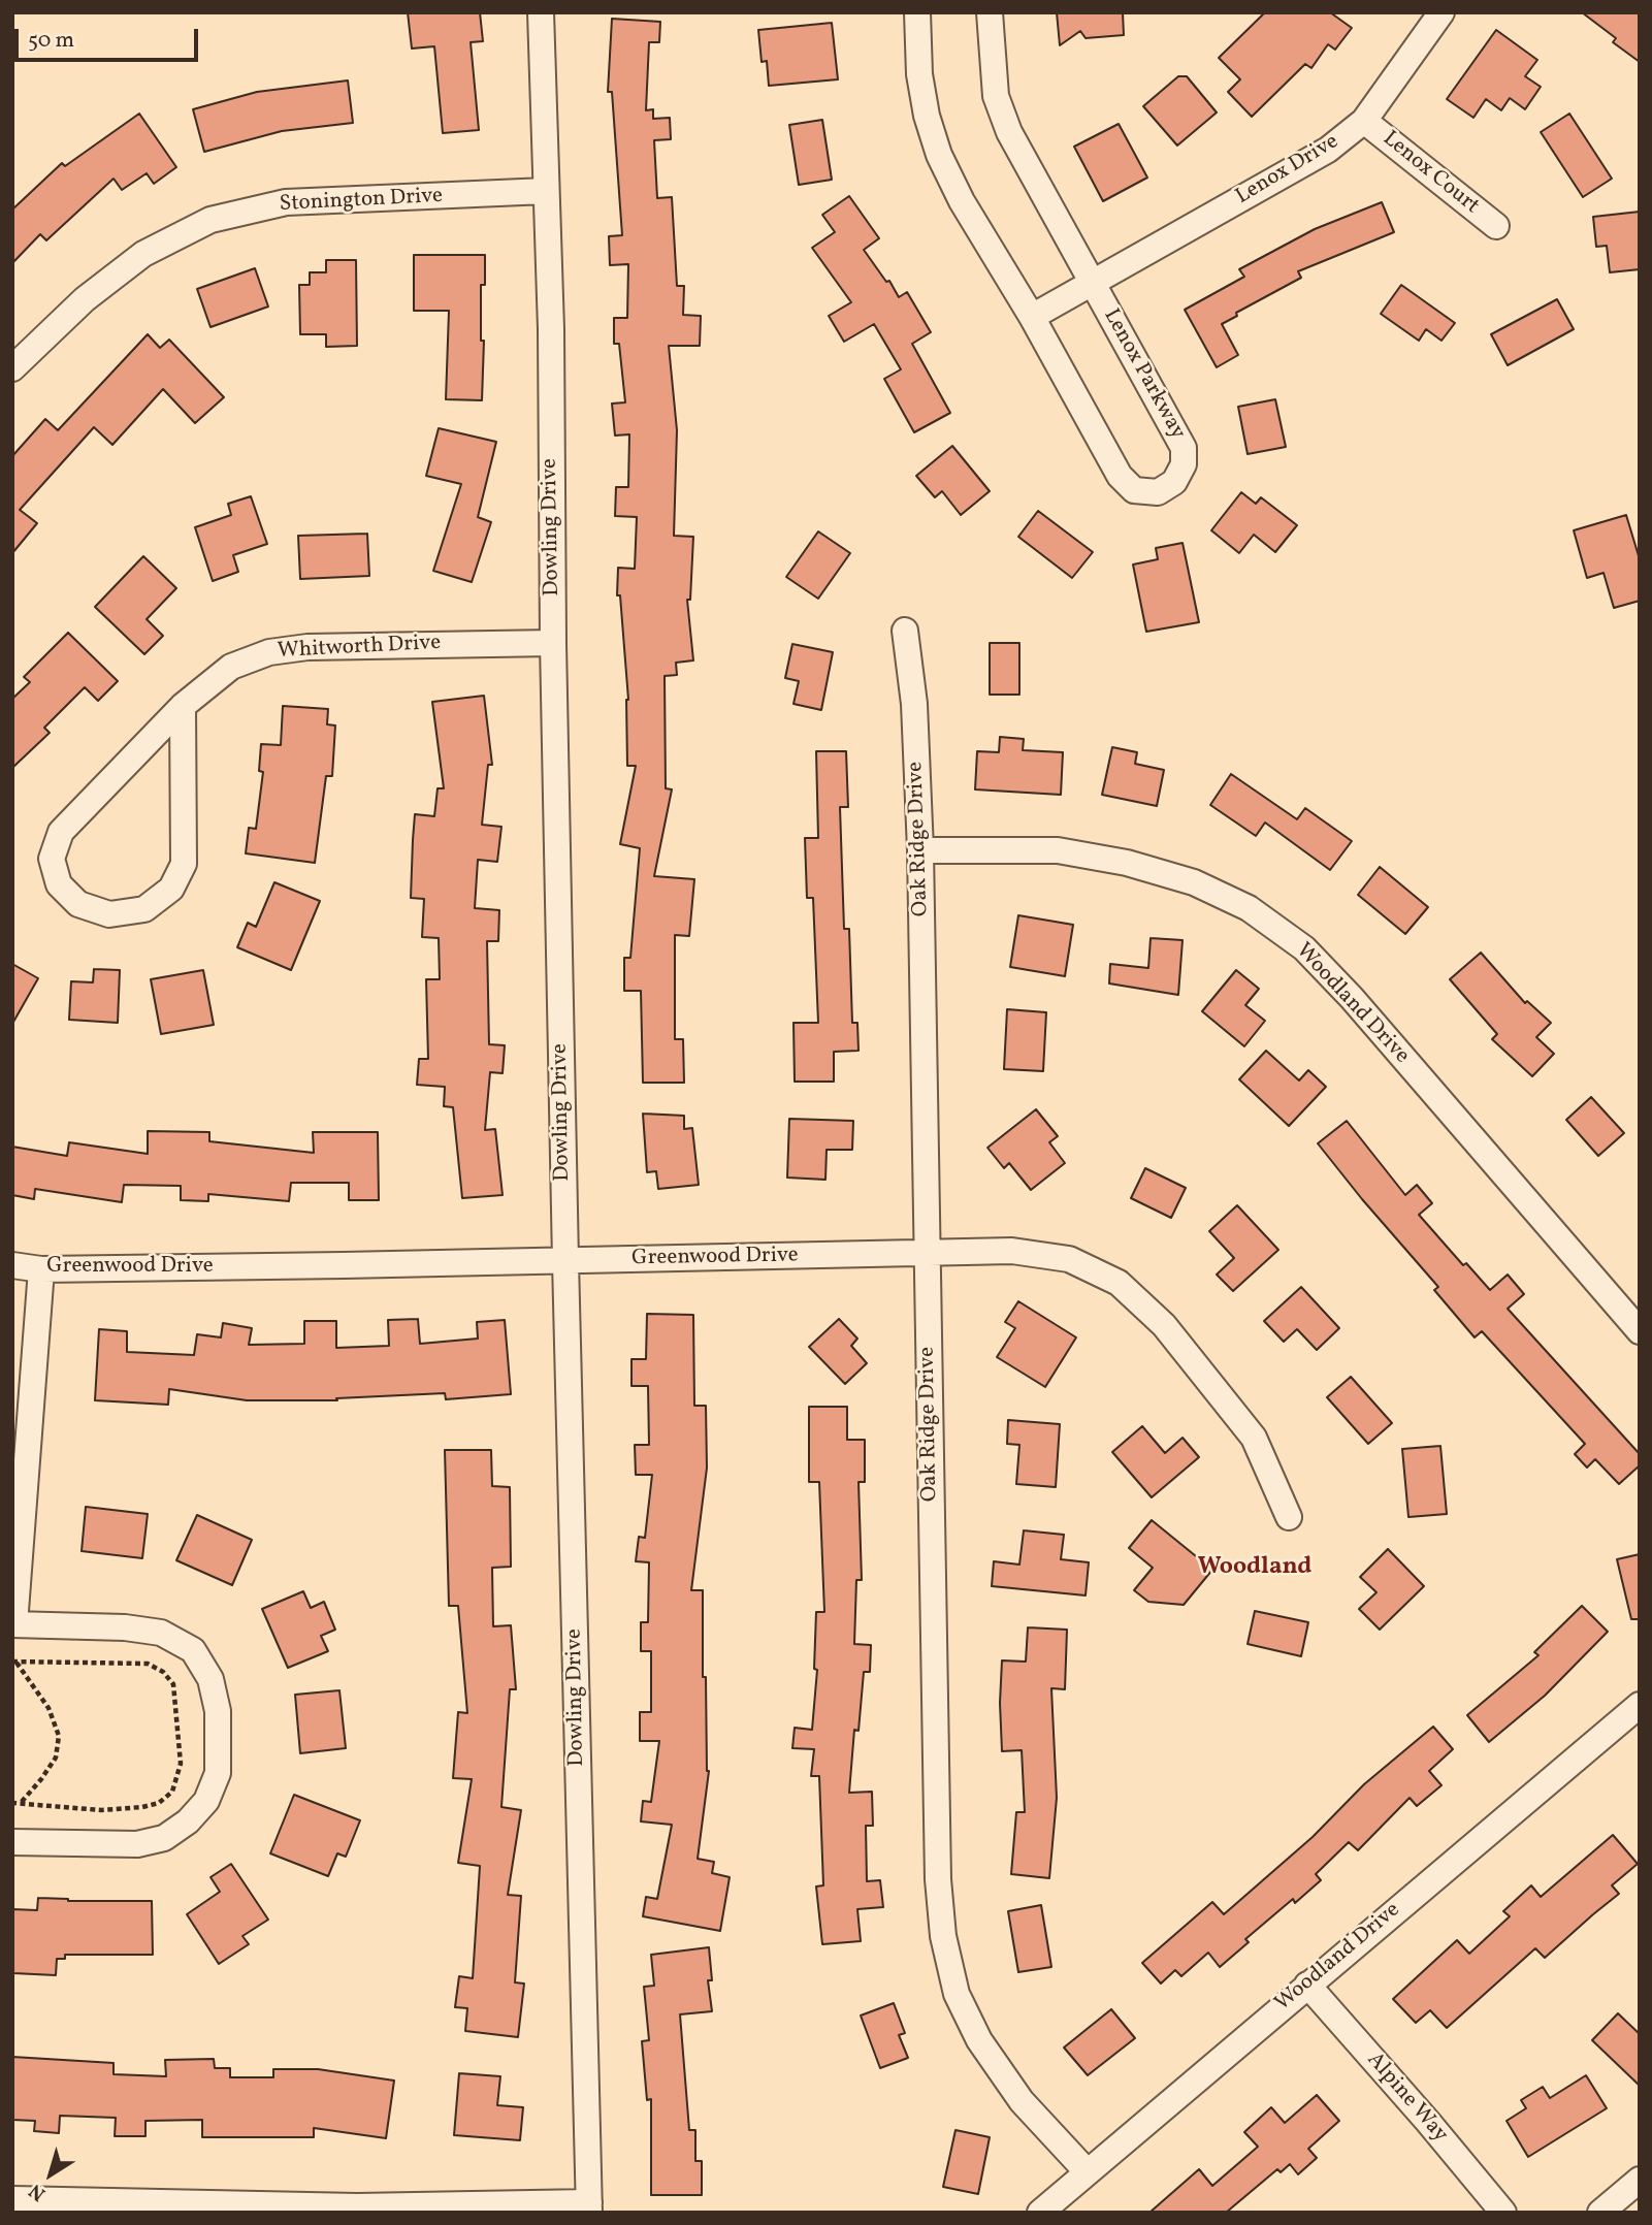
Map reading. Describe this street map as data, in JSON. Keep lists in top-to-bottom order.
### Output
{
  "streets": {
    "street": [
      "Lenox Drive",
      "Lenox Court",
      "Stonington Drive",
      "Lenox Parkway",
      "Dowling Drive",
      "Whitworth Drive",
      "Oak Ridge Drive",
      "Woodland Drive",
      "Greenwood Drive",
      "Alpine Way"
    ]
  },
  "crossings": [
    ["Lenox Drive", "Lenox Court"],
    ["Lenox Drive", "Lenox Parkway"],
    ["Stonington Drive", "Dowling Drive"],
    ["Dowling Drive", "Whitworth Drive"],
    ["Dowling Drive", "Greenwood Drive"],
    ["Oak Ridge Drive", "Woodland Drive"],
    ["Oak Ridge Drive", "Greenwood Drive"],
    ["Woodland Drive", "Alpine Way"]
  ],
  "districts": ["Woodland"],
  "scale_bar": "50 m",
  "north": "bottom left"
}
